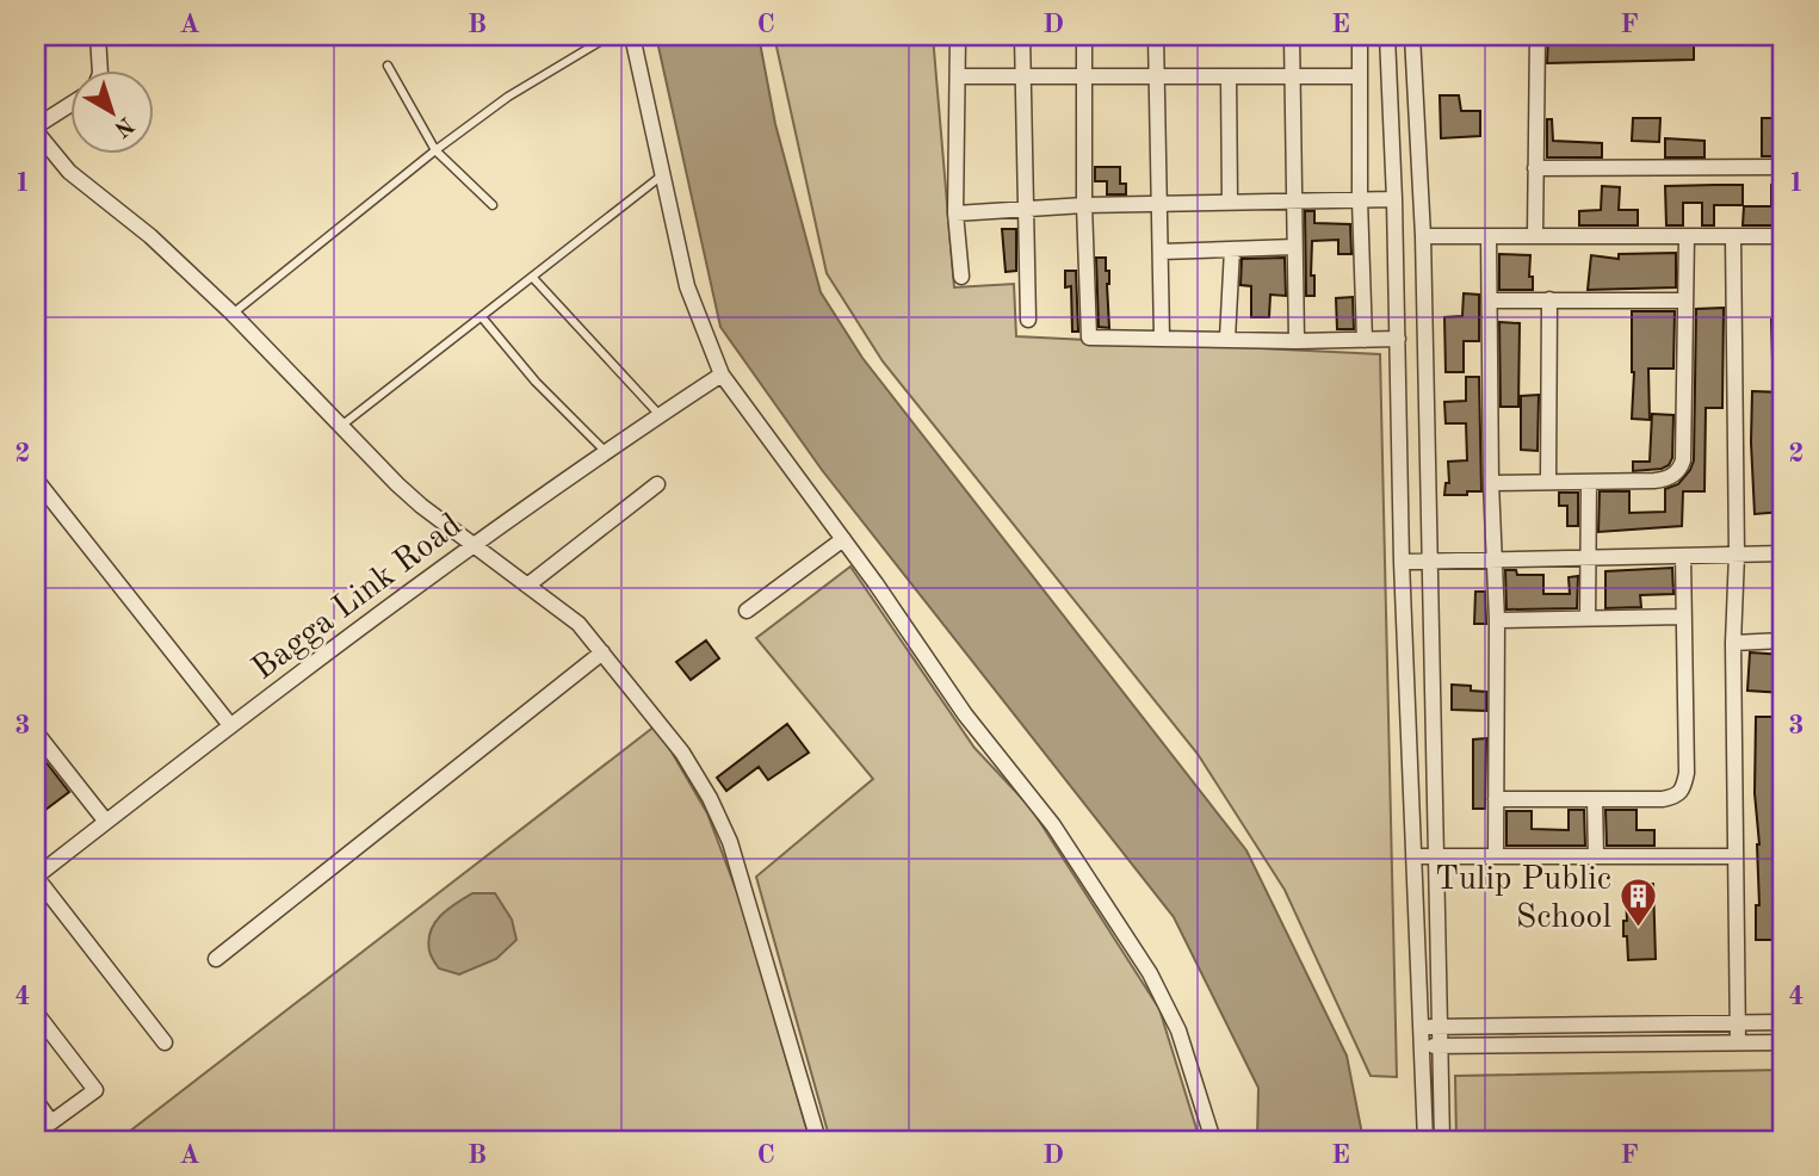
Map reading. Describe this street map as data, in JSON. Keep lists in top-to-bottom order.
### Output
{
  "streets": {
    "street": ["Bagga Link Road"]
  },
  "places": {
    "building": ["Tulip Public School"]
  },
  "north": "bottom right",
  "grid": {
    "columns": [
      "A",
      "B",
      "C",
      "D",
      "E",
      "F"
    ],
    "rows": [
      "1",
      "2",
      "3",
      "4"
    ]
  }
}
